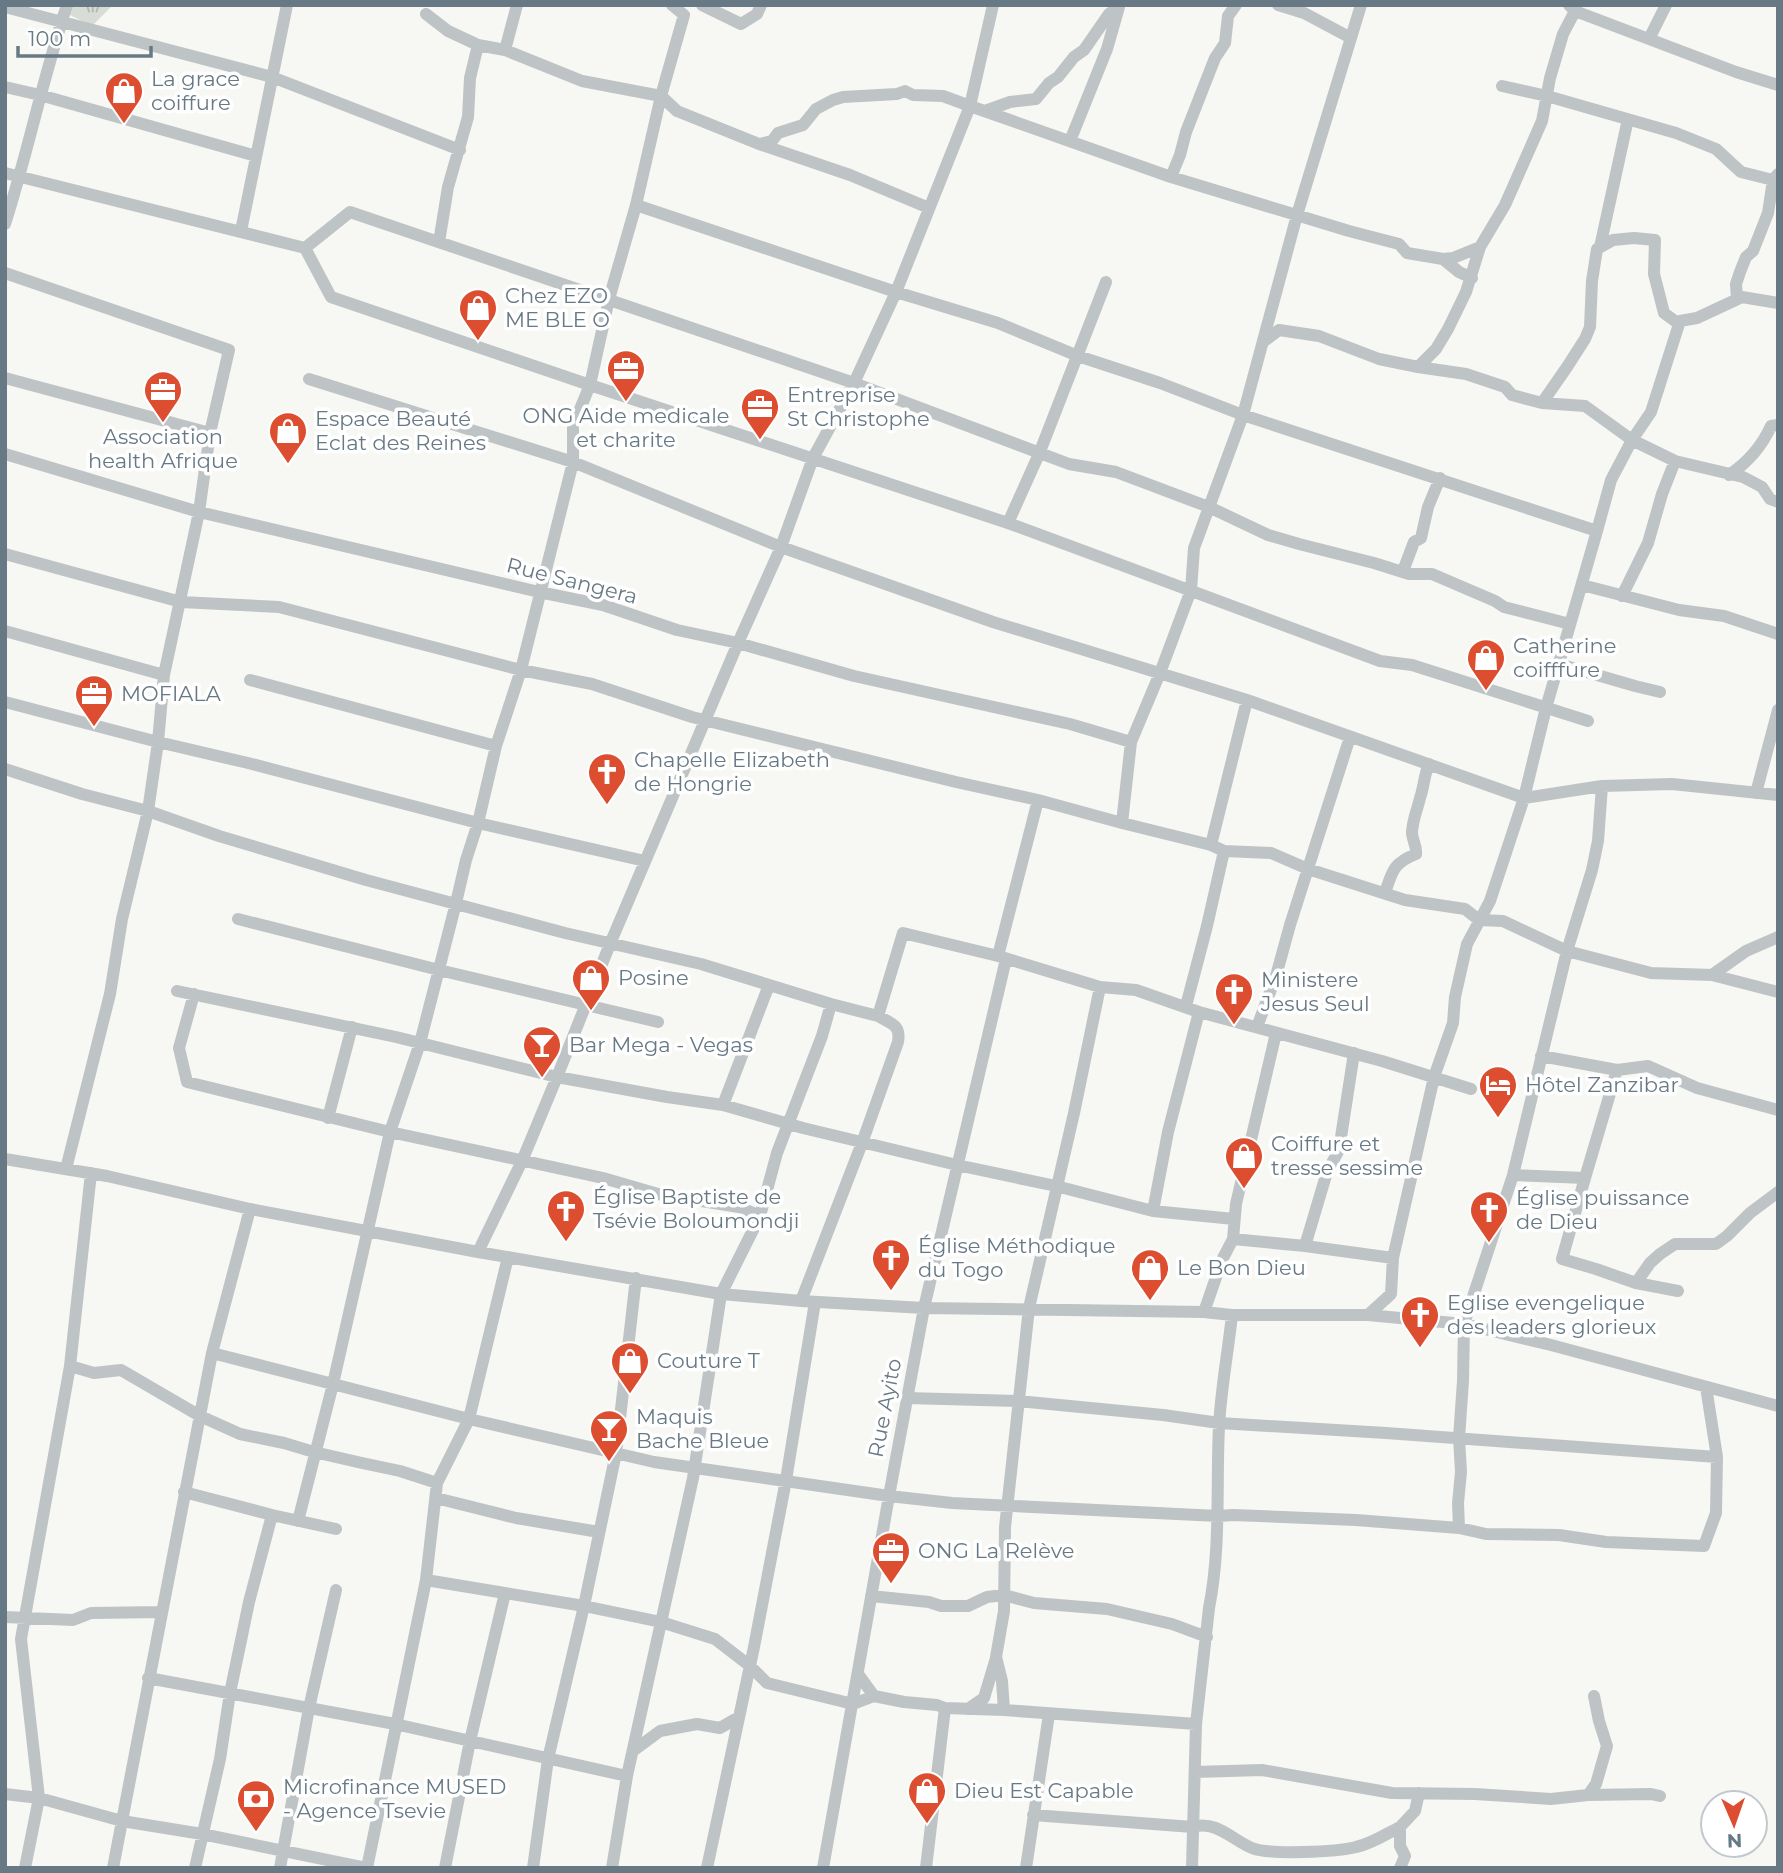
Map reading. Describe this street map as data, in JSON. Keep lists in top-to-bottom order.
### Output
{
  "streets": {
    "street": ["Rue Sangera", "Rue Ayito"]
  },
  "places": {
    "shop": [
      "La grace coiffure",
      "Chez EZO ME BLE O",
      "Espace Beauté Eclat des Reines",
      "Catherine coifffure",
      "Posine",
      "Coiffure et tresse sessime",
      "Le Bon Dieu",
      "Couture T",
      "Dieu Est Capable"
    ],
    "office": [
      "ONG Aide medicale et charite",
      "Association health Afrique",
      "Entreprise St Christophe",
      "MOFIALA",
      "ONG La Relève"
    ],
    "church": [
      "Chapelle Elizabeth de Hongrie",
      "Ministere Jesus Seul",
      "Église Baptiste de Tsévie Boloumondji",
      "Église puissance de Dieu",
      "Église Méthodique du Togo",
      "Eglise evengelique des leaders glorieux"
    ],
    "bar": ["Bar Mega - Vegas", "Maquis Bache Bleue"],
    "hotel": ["Hôtel Zanzibar"],
    "bank": ["Microfinance MUSED - Agence Tsevie"]
  },
  "scale_bar": "100 m",
  "north": "bottom"
}
